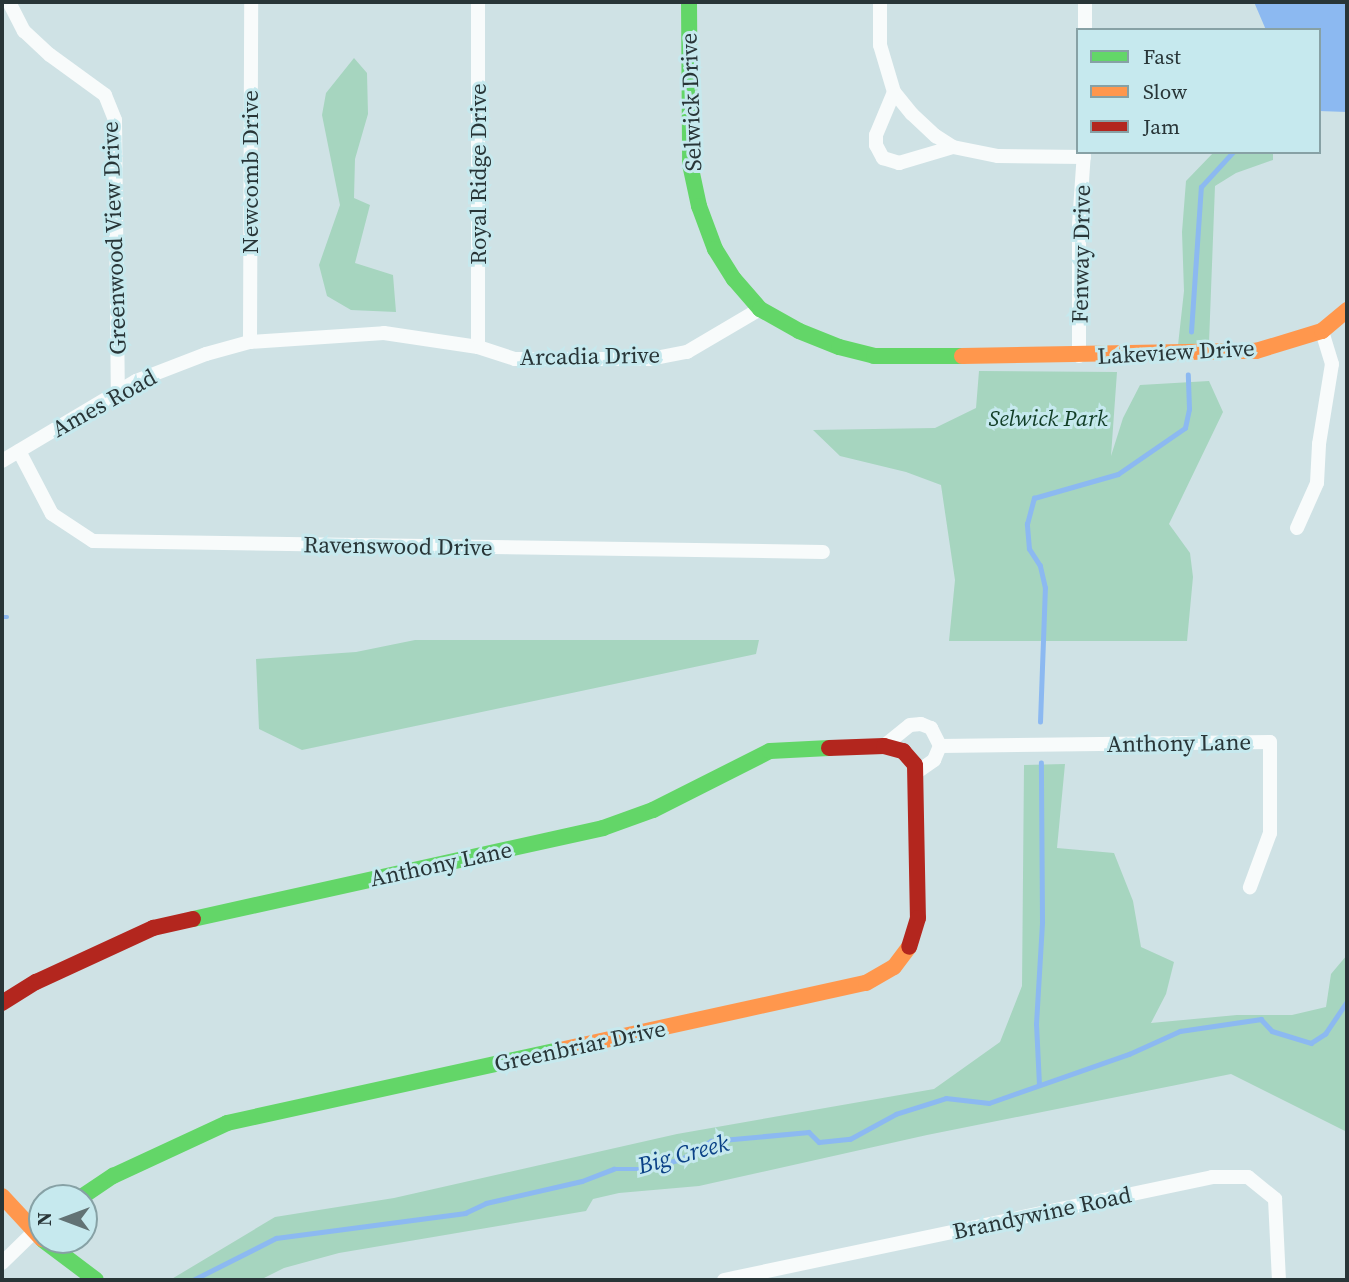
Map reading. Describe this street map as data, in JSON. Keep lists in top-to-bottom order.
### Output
{
  "streets": {
    "street": [
      "Selwick Drive",
      "Newcomb Drive",
      "Royal Ridge Drive",
      "Greenwood View Drive",
      "Fenway Drive",
      "Lakeview Drive",
      "Arcadia Drive",
      "Ames Road",
      "Ravenswood Drive",
      "Anthony Lane",
      "Greenbriar Drive",
      "Brandywine Road"
    ]
  },
  "crossings": [
    ["Selwick Drive", "Arcadia Drive"],
    ["Newcomb Drive", "Arcadia Drive"],
    ["Newcomb Drive", "Ames Road"],
    ["Royal Ridge Drive", "Arcadia Drive"],
    ["Greenwood View Drive", "Ames Road"],
    ["Fenway Drive", "Lakeview Drive"],
    ["Arcadia Drive", "Ames Road"],
    ["Ames Road", "Ravenswood Drive"]
  ],
  "water": ["Big Creek"],
  "parks": ["Selwick Park"],
  "legend": ["Fast", "Slow", "Jam"],
  "north": "left"
}
